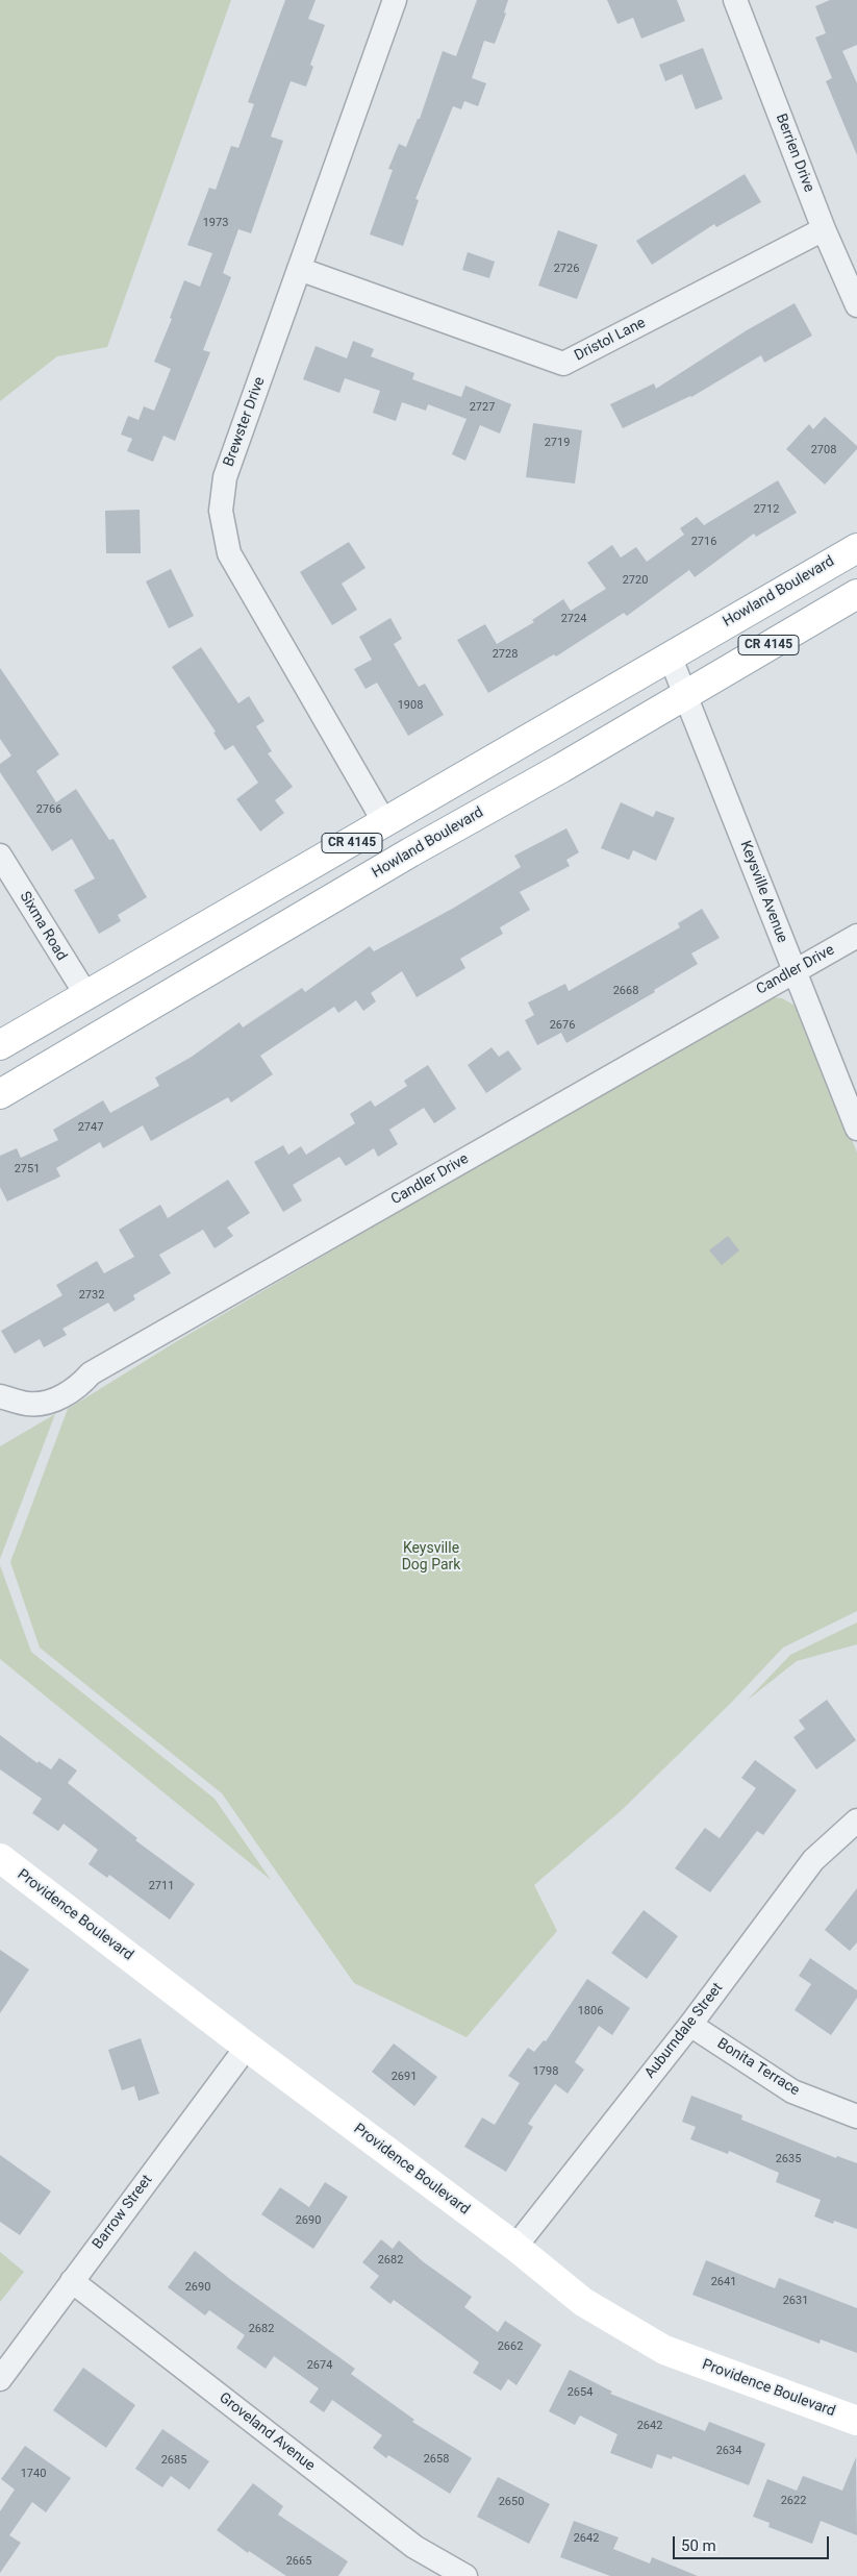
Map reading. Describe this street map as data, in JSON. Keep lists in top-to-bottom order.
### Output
{
  "streets": {
    "main road": ["Howland Boulevard", "CR 4145", "Providence Boulevard"],
    "street": [
      "Berrien Drive",
      "Dristol Lane",
      "Brewster Drive",
      "Keysville Avenue",
      "Sixma Road",
      "Candler Drive",
      "Auburndale Street",
      "Bonita Terrace",
      "Barrow Street",
      "Groveland Avenue"
    ]
  },
  "crossings": [
    ["Berrien Drive", "Dristol Lane"],
    ["Dristol Lane", "Brewster Drive"],
    ["Brewster Drive", "Howland Boulevard"],
    ["Howland Boulevard", "Keysville Avenue"],
    ["Howland Boulevard", "Sixma Road"],
    ["Keysville Avenue", "Candler Drive"],
    ["Providence Boulevard", "Auburndale Street"],
    ["Providence Boulevard", "Barrow Street"],
    ["Auburndale Street", "Bonita Terrace"],
    ["Barrow Street", "Groveland Avenue"]
  ],
  "parks": ["Keysville Dog Park"],
  "house_numbers": [
    "1973",
    "2726",
    "2727",
    "2719",
    "2708",
    "2712",
    "2716",
    "2720",
    "2724",
    "2728",
    "1908",
    "2766",
    "2668",
    "2676",
    "2747",
    "2751",
    "2732",
    "2711",
    "1806",
    "1798",
    "2691",
    "2635",
    "2690",
    "2682",
    "2641",
    "2690",
    "2631",
    "2682",
    "2662",
    "2674",
    "2654",
    "2642",
    "2634",
    "2658",
    "2685",
    "1740",
    "2622",
    "2650",
    "2642",
    "2665"
  ],
  "scale_bar": "50 m"
}
